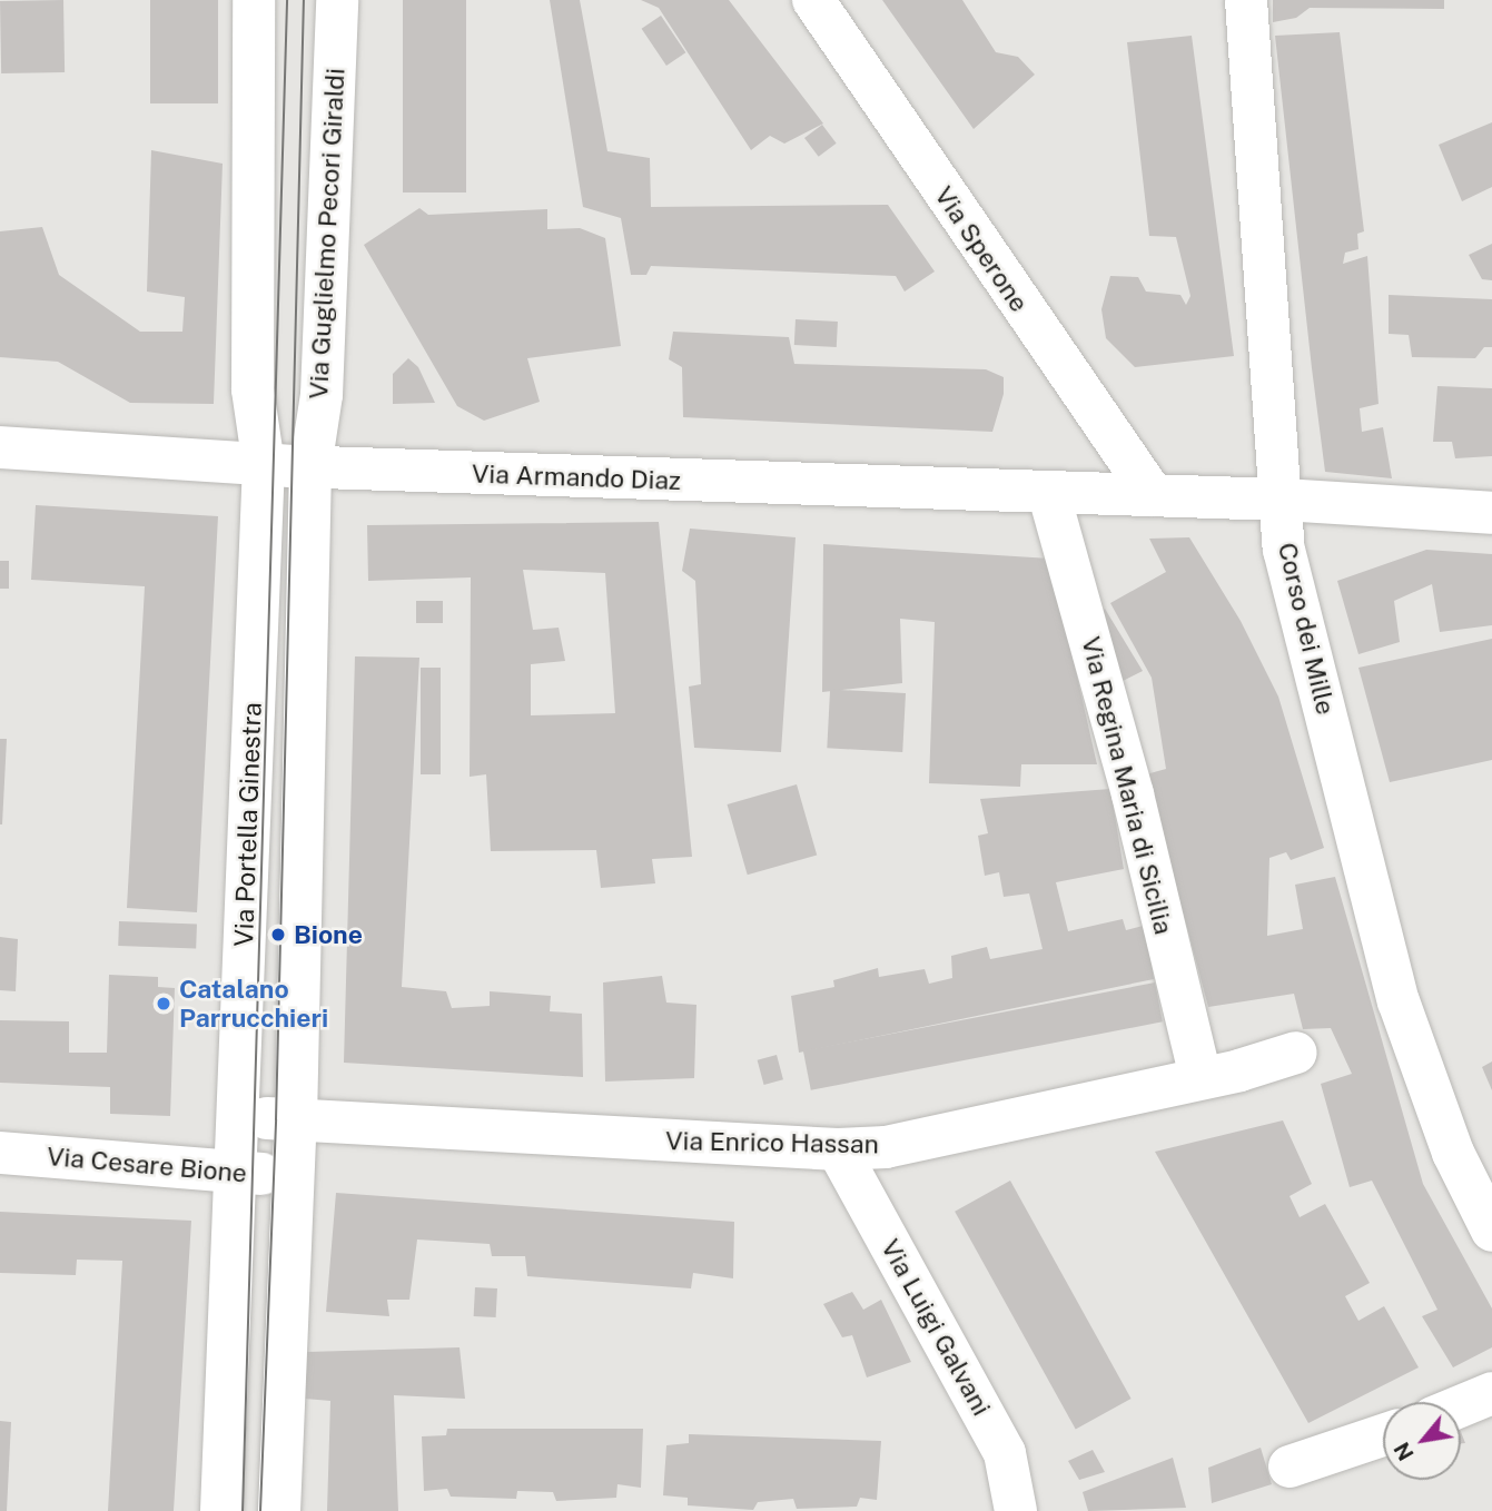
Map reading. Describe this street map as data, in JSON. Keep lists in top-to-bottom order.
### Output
{
  "streets": {
    "street": [
      "Via Guglielmo Pecori Giraldi",
      "Via Sperone",
      "Via Armando Diaz",
      "Corso dei Mille",
      "Via Regina Maria di Sicilia",
      "Via Portella Ginestra",
      "Via Enrico Hassan",
      "Via Cesare Bione",
      "Via Luigi Galvani"
    ]
  },
  "crossings": [
    ["Via Guglielmo Pecori Giraldi", "Via Armando Diaz"],
    ["Via Guglielmo Pecori Giraldi", "Via Portella Ginestra"],
    ["Via Sperone", "Via Armando Diaz"],
    ["Via Armando Diaz", "Corso dei Mille"],
    ["Via Armando Diaz", "Via Regina Maria di Sicilia"],
    ["Via Armando Diaz", "Via Portella Ginestra"],
    ["Via Regina Maria di Sicilia", "Via Enrico Hassan"],
    ["Via Portella Ginestra", "Via Enrico Hassan"],
    ["Via Portella Ginestra", "Via Cesare Bione"],
    ["Via Enrico Hassan", "Via Luigi Galvani"]
  ],
  "places": ["Bione", "Catalano Parrucchieri"],
  "north": "bottom left"
}
